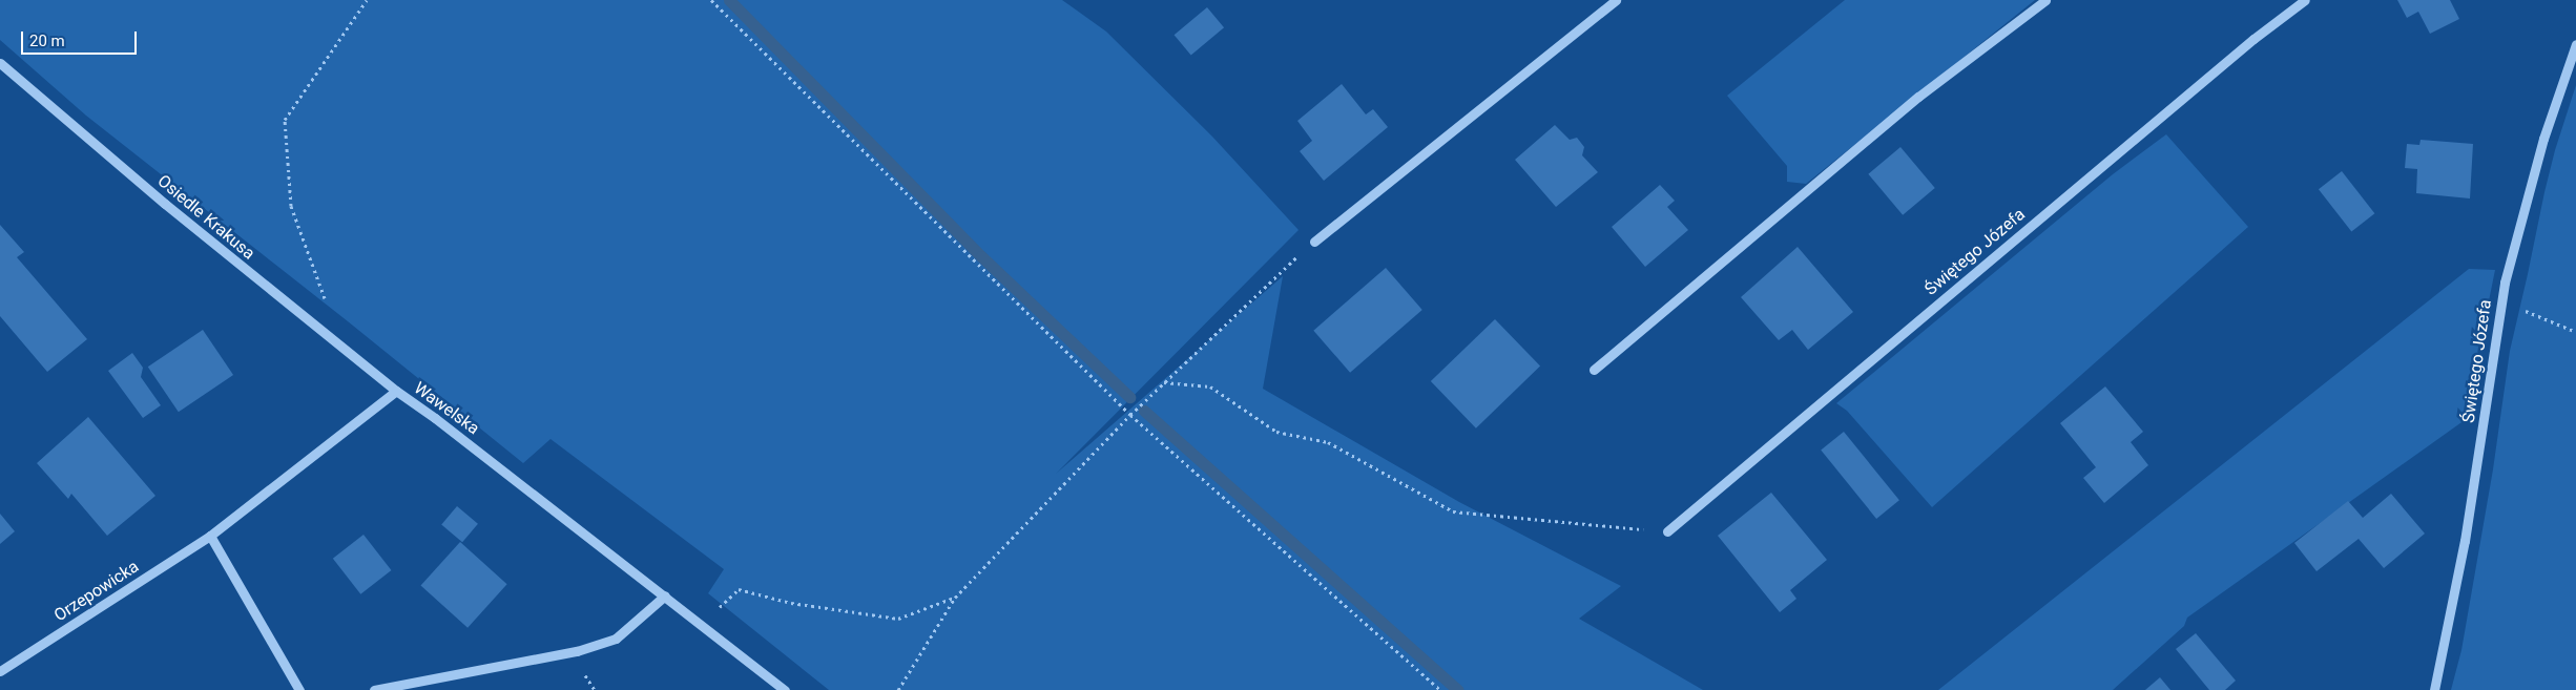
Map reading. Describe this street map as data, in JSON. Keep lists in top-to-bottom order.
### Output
{
  "streets": {
    "street": [
      "Osiedle Krakusa",
      "Świętego Józefa",
      "Wawelska",
      "Orzepowicka"
    ]
  },
  "crossings": [
    ["Osiedle Krakusa", "Wawelska"],
    ["Wawelska", "Orzepowicka"]
  ],
  "scale_bar": "20 m"
}
